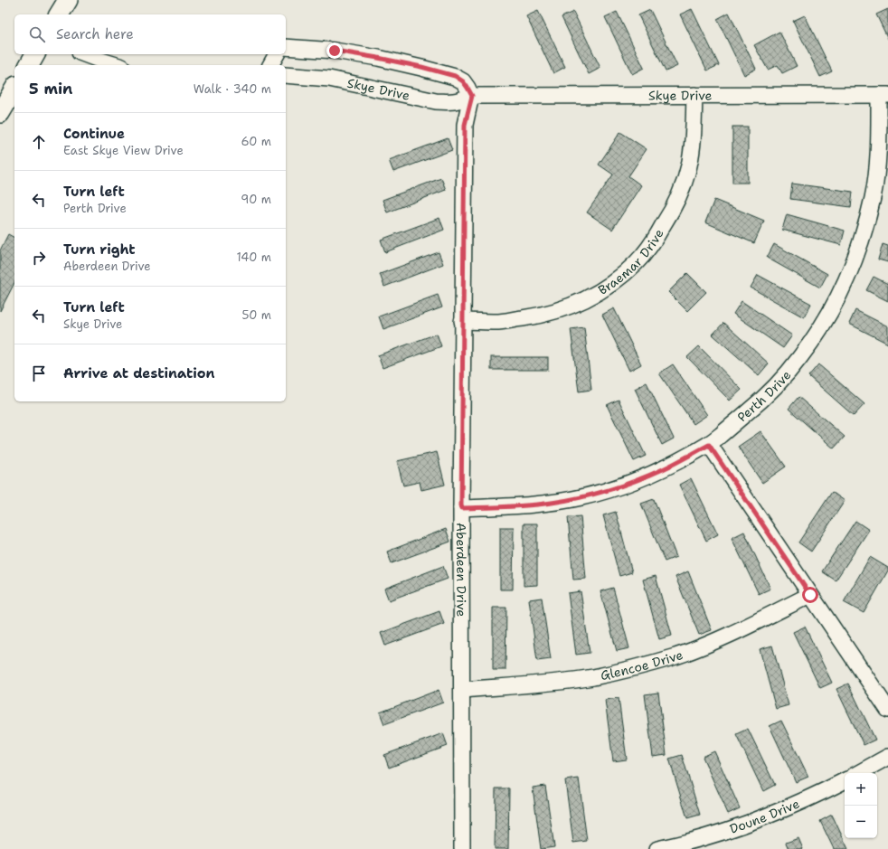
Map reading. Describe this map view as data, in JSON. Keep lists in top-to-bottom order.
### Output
{
  "streets": {
    "street": [
      "Skye Drive",
      "Braemar Drive",
      "Perth Drive",
      "Aberdeen Drive",
      "Glencoe Drive",
      "Doune Drive"
    ]
  },
  "crossings": [
    ["Skye Drive", "Braemar Drive"],
    ["Skye Drive", "Perth Drive"],
    ["Skye Drive", "Aberdeen Drive"],
    ["Braemar Drive", "Aberdeen Drive"],
    ["Perth Drive", "Aberdeen Drive"],
    ["Aberdeen Drive", "Glencoe Drive"]
  ],
  "page": {
    "search": "Search here",
    "heading": ["5 min", "Walk · 340 m"],
    "list": [
      ["Continue", "East Skye View Drive", "60 m"],
      ["Turn left", "Perth Drive", "90 m"],
      ["Turn right", "Aberdeen Drive", "140 m"],
      ["Turn left", "Skye Drive", "50 m"],
      "Arrive at destination"
    ],
    "map_buttons": ["+", "−"]
  }
}
